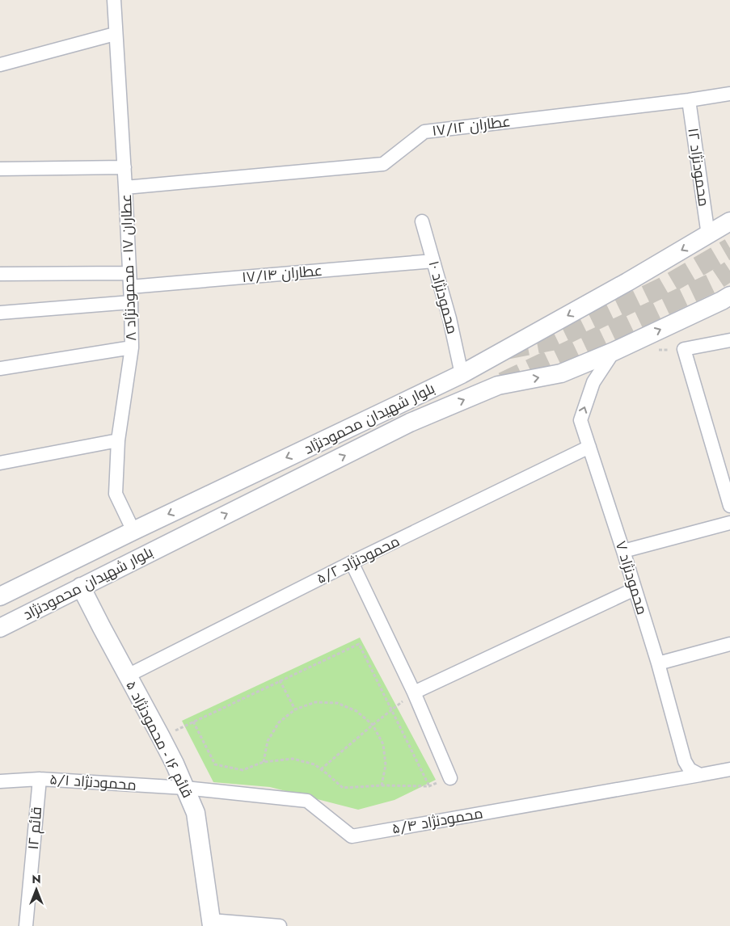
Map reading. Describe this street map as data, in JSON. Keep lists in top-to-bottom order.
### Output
{
  "streets": {
    "main road": ["بلوار شهیدان محمودنژاد", "قائم ۱۶ - محمودنژاد ۵"],
    "street": [
      "عطاران ۱۷/۱۲",
      "محمودنژاد ۱۲",
      "عطاران ۱۷ - محمودنژاد ۸",
      "عطاران ۱۷/۱۴",
      "محمودنژاد ۱۰",
      "محمودنژاد ۵/۲",
      "محمودنژاد ۷",
      "محمودنژاد ۵/۱",
      "محمودنژاد ۵/۴",
      "قائم ۱۲"
    ]
  },
  "crossings": [
    ["عطاران ۱۷/۱۲", "محمودنژاد ۱۲"],
    ["عطاران ۱۷/۱۲", "عطاران ۱۷ - محمودنژاد ۸"],
    ["محمودنژاد ۱۲", "بلوار شهیدان محمودنژاد"],
    ["عطاران ۱۷ - محمودنژاد ۸", "عطاران ۱۷/۱۴"],
    ["عطاران ۱۷ - محمودنژاد ۸", "بلوار شهیدان محمودنژاد"],
    ["عطاران ۱۷/۱۴", "محمودنژاد ۱۰"],
    ["محمودنژاد ۱۰", "بلوار شهیدان محمودنژاد"],
    ["بلوار شهیدان محمودنژاد", "محمودنژاد ۷"],
    ["بلوار شهیدان محمودنژاد", "قائم ۱۶ - محمودنژاد ۵"],
    ["محمودنژاد ۵/۲", "محمودنژاد ۷"],
    ["محمودنژاد ۵/۲", "قائم ۱۶ - محمودنژاد ۵"],
    ["محمودنژاد ۷", "محمودنژاد ۵/۴"],
    ["قائم ۱۶ - محمودنژاد ۵", "محمودنژاد ۵/۱"],
    ["قائم ۱۶ - محمودنژاد ۵", "محمودنژاد ۵/۴"],
    ["محمودنژاد ۵/۱", "محمودنژاد ۵/۴"],
    ["محمودنژاد ۵/۱", "قائم ۱۲"]
  ],
  "north": "top"
}
